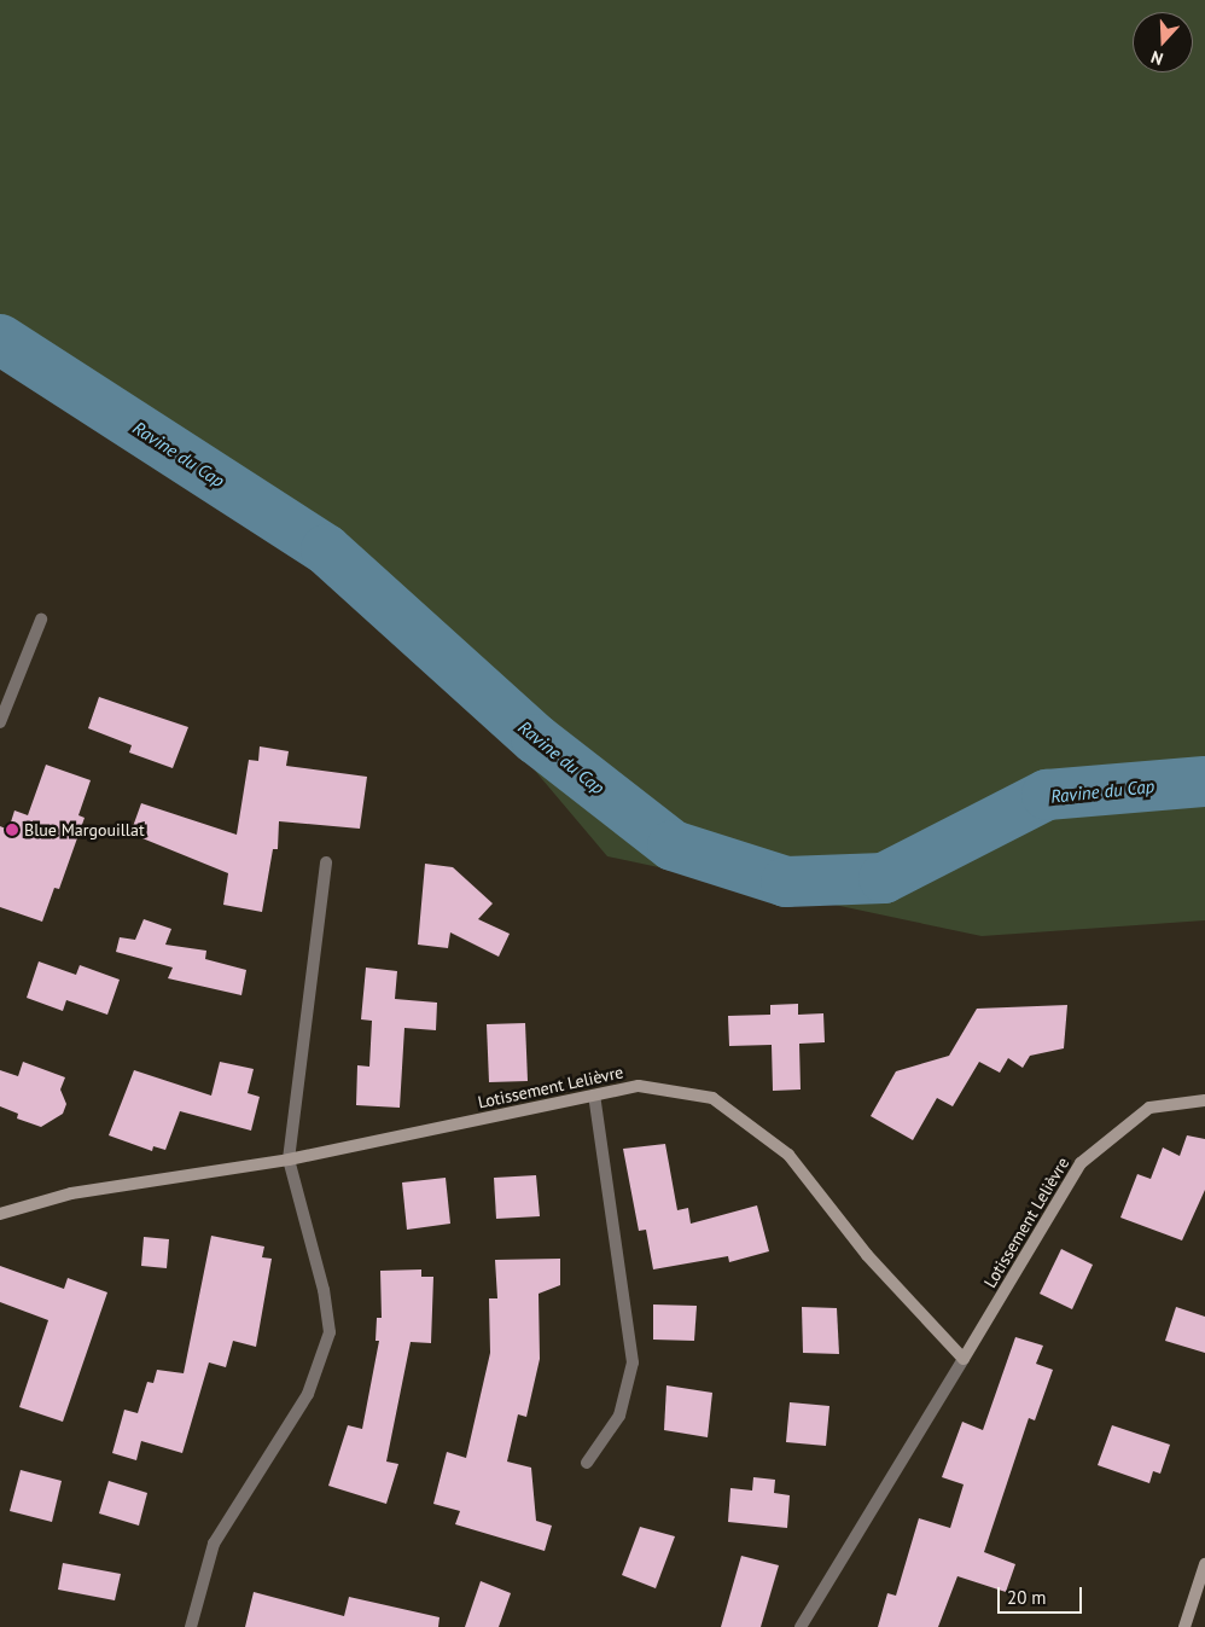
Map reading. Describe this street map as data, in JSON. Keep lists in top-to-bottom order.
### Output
{
  "streets": {
    "street": ["Lotissement Lelièvre"]
  },
  "water": ["Ravine du Cap"],
  "places": ["Blue Margouillat"],
  "scale_bar": "20 m",
  "north": "bottom"
}
